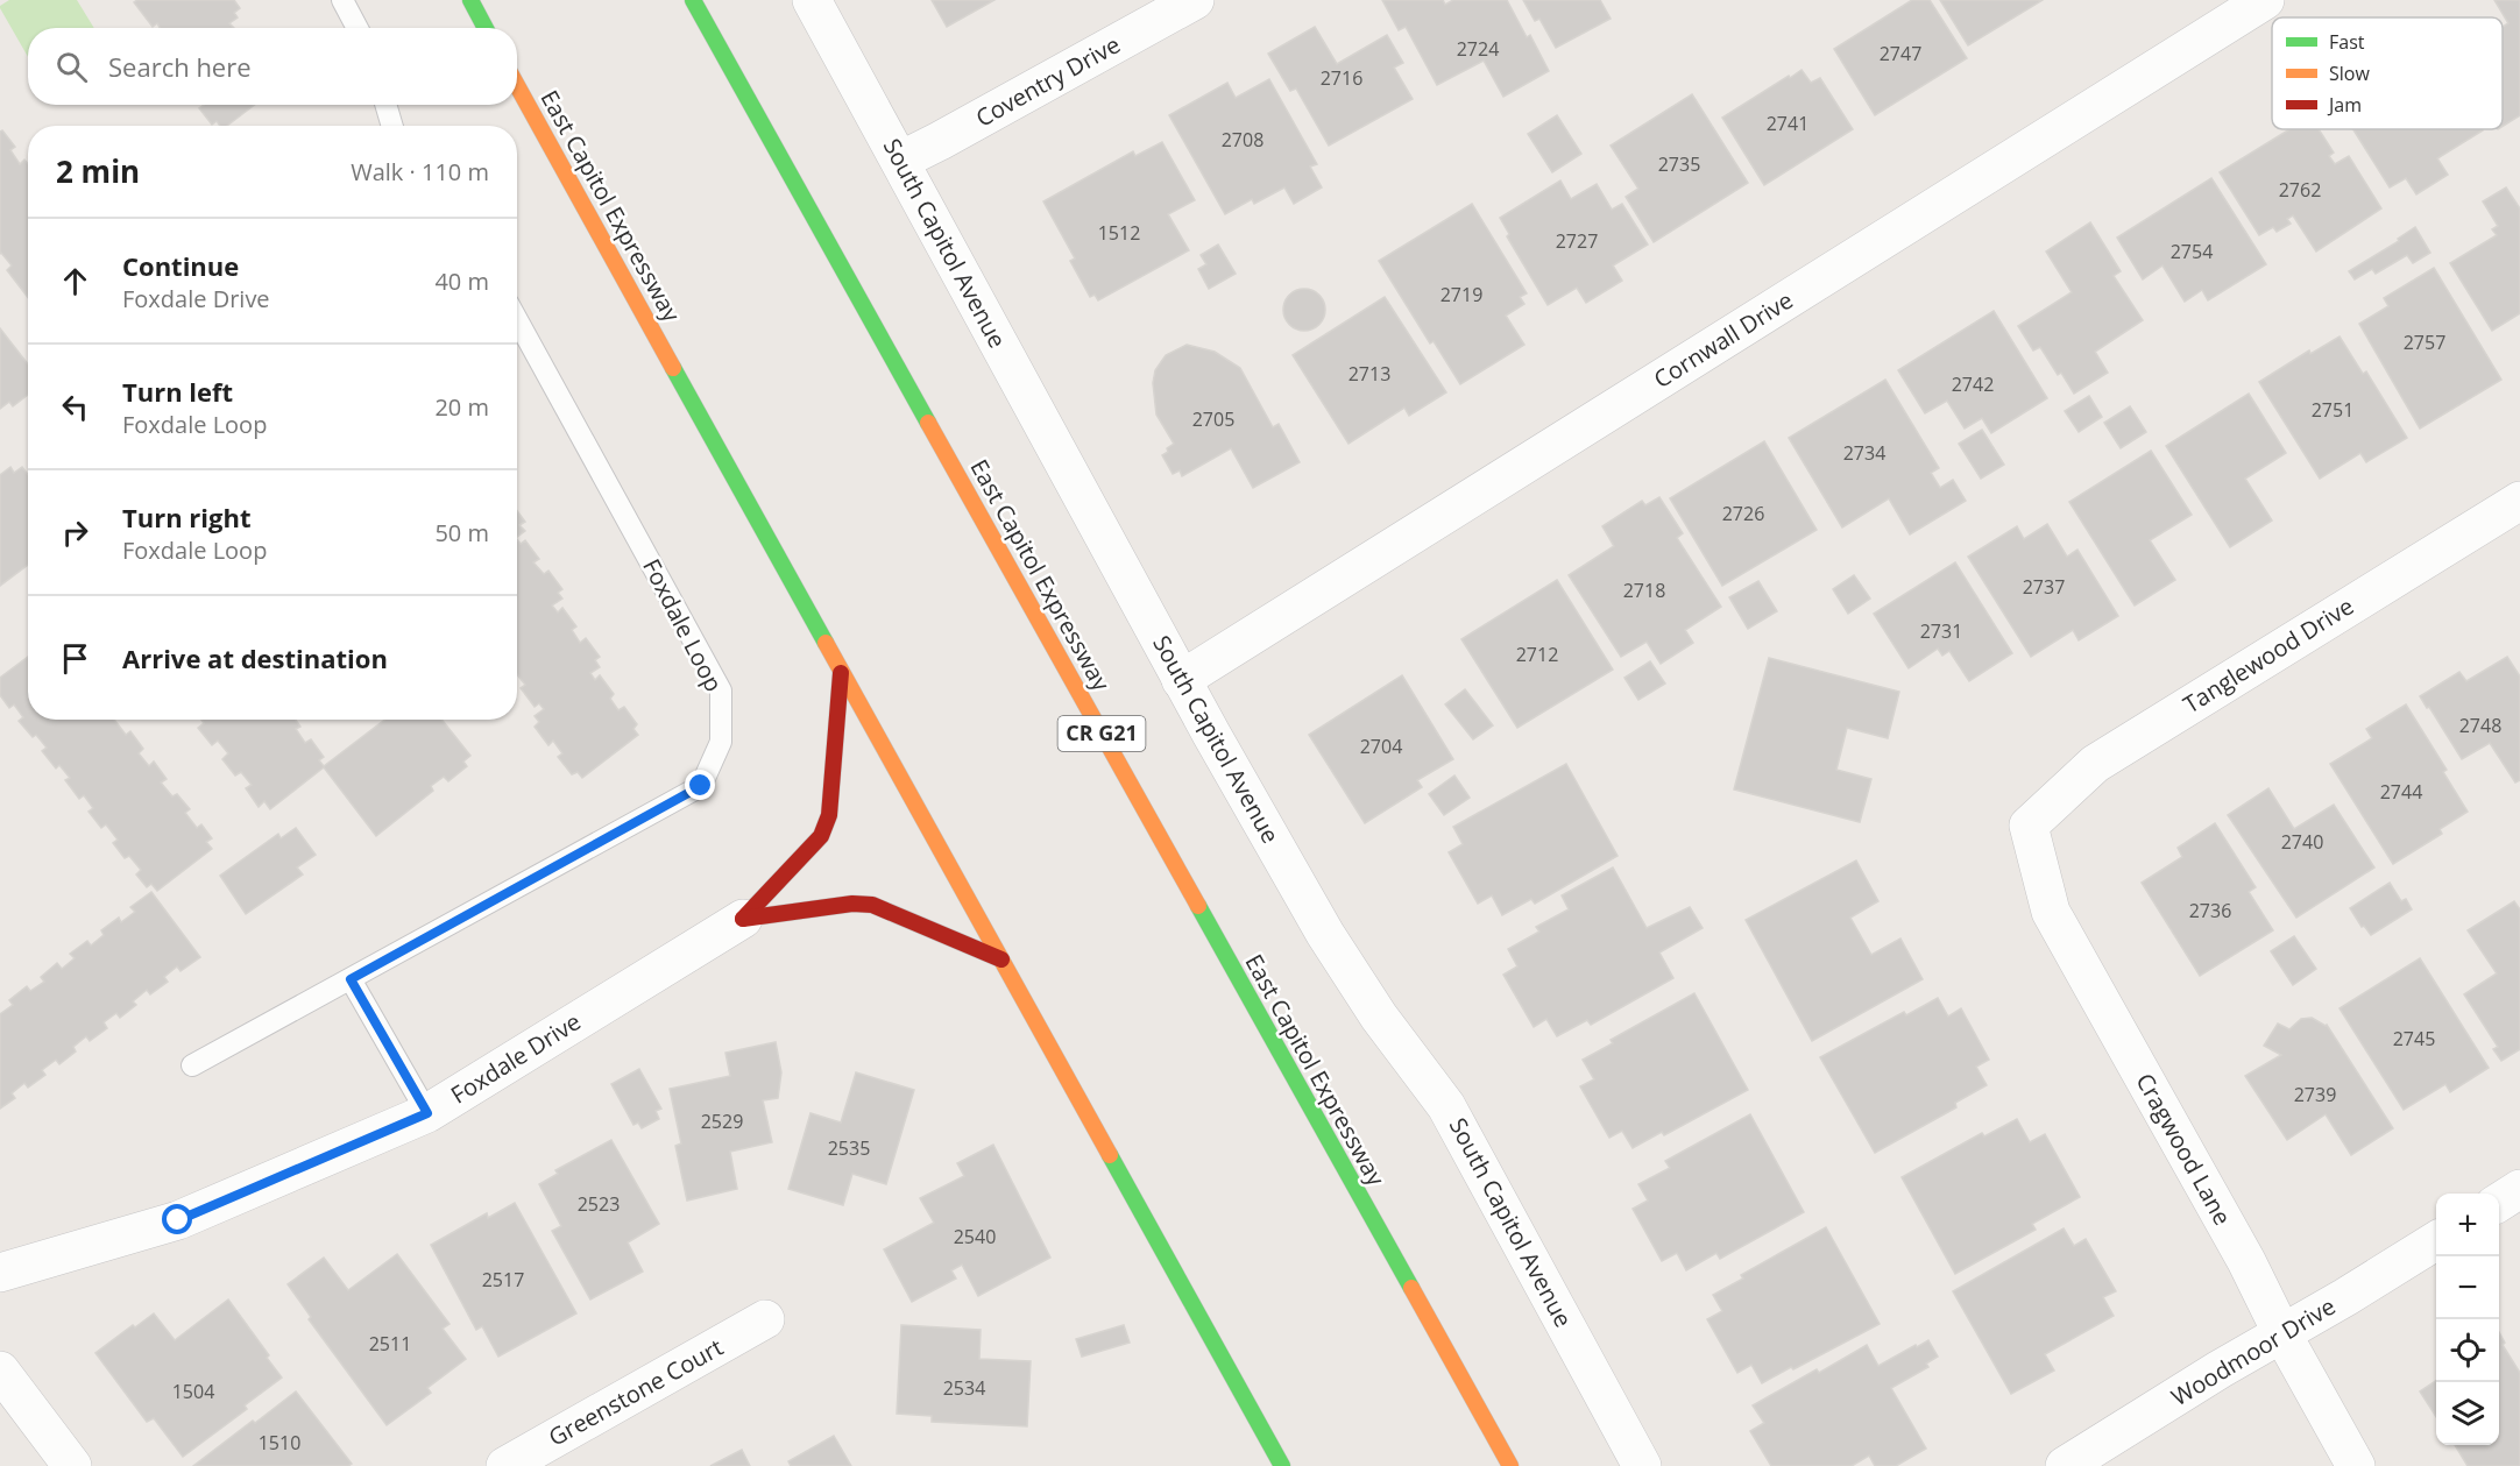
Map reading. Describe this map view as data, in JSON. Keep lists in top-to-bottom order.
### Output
{
  "streets": {
    "highway": ["East Capitol Expressway", "CR G21"],
    "street": [
      "Coventry Drive",
      "South Capitol Avenue",
      "Cornwall Drive",
      "Tanglewood Drive",
      "Foxdale Drive",
      "Cragwood Lane",
      "Woodmoor Drive",
      "Greenstone Court"
    ],
    "lane": ["Foxdale Loop"]
  },
  "crossings": [
    ["Coventry Drive", "South Capitol Avenue"],
    ["South Capitol Avenue", "Cornwall Drive"],
    ["Tanglewood Drive", "Cragwood Lane"],
    ["Cragwood Lane", "Woodmoor Drive"]
  ],
  "house_numbers": [
    "2724",
    "2747",
    "2716",
    "2741",
    "2708",
    "2735",
    "2762",
    "1512",
    "2727",
    "2754",
    "2719",
    "2757",
    "2713",
    "2742",
    "2751",
    "2705",
    "2734",
    "2726",
    "2737",
    "2718",
    "2731",
    "2712",
    "2748",
    "2704",
    "2744",
    "2740",
    "2736",
    "2745",
    "2739",
    "2529",
    "2535",
    "2523",
    "2540",
    "2517",
    "2511",
    "2534",
    "1504",
    "1510"
  ],
  "legend": ["Fast", "Slow", "Jam"],
  "page": {
    "search": "Search here",
    "heading": ["2 min", "Walk · 110 m"],
    "list": [
      ["Continue", "Foxdale Drive", "40 m"],
      ["Turn left", "Foxdale Loop", "20 m"],
      ["Turn right", "Foxdale Loop", "50 m"],
      "Arrive at destination"
    ],
    "map_buttons": ["+", "−"]
  }
}
